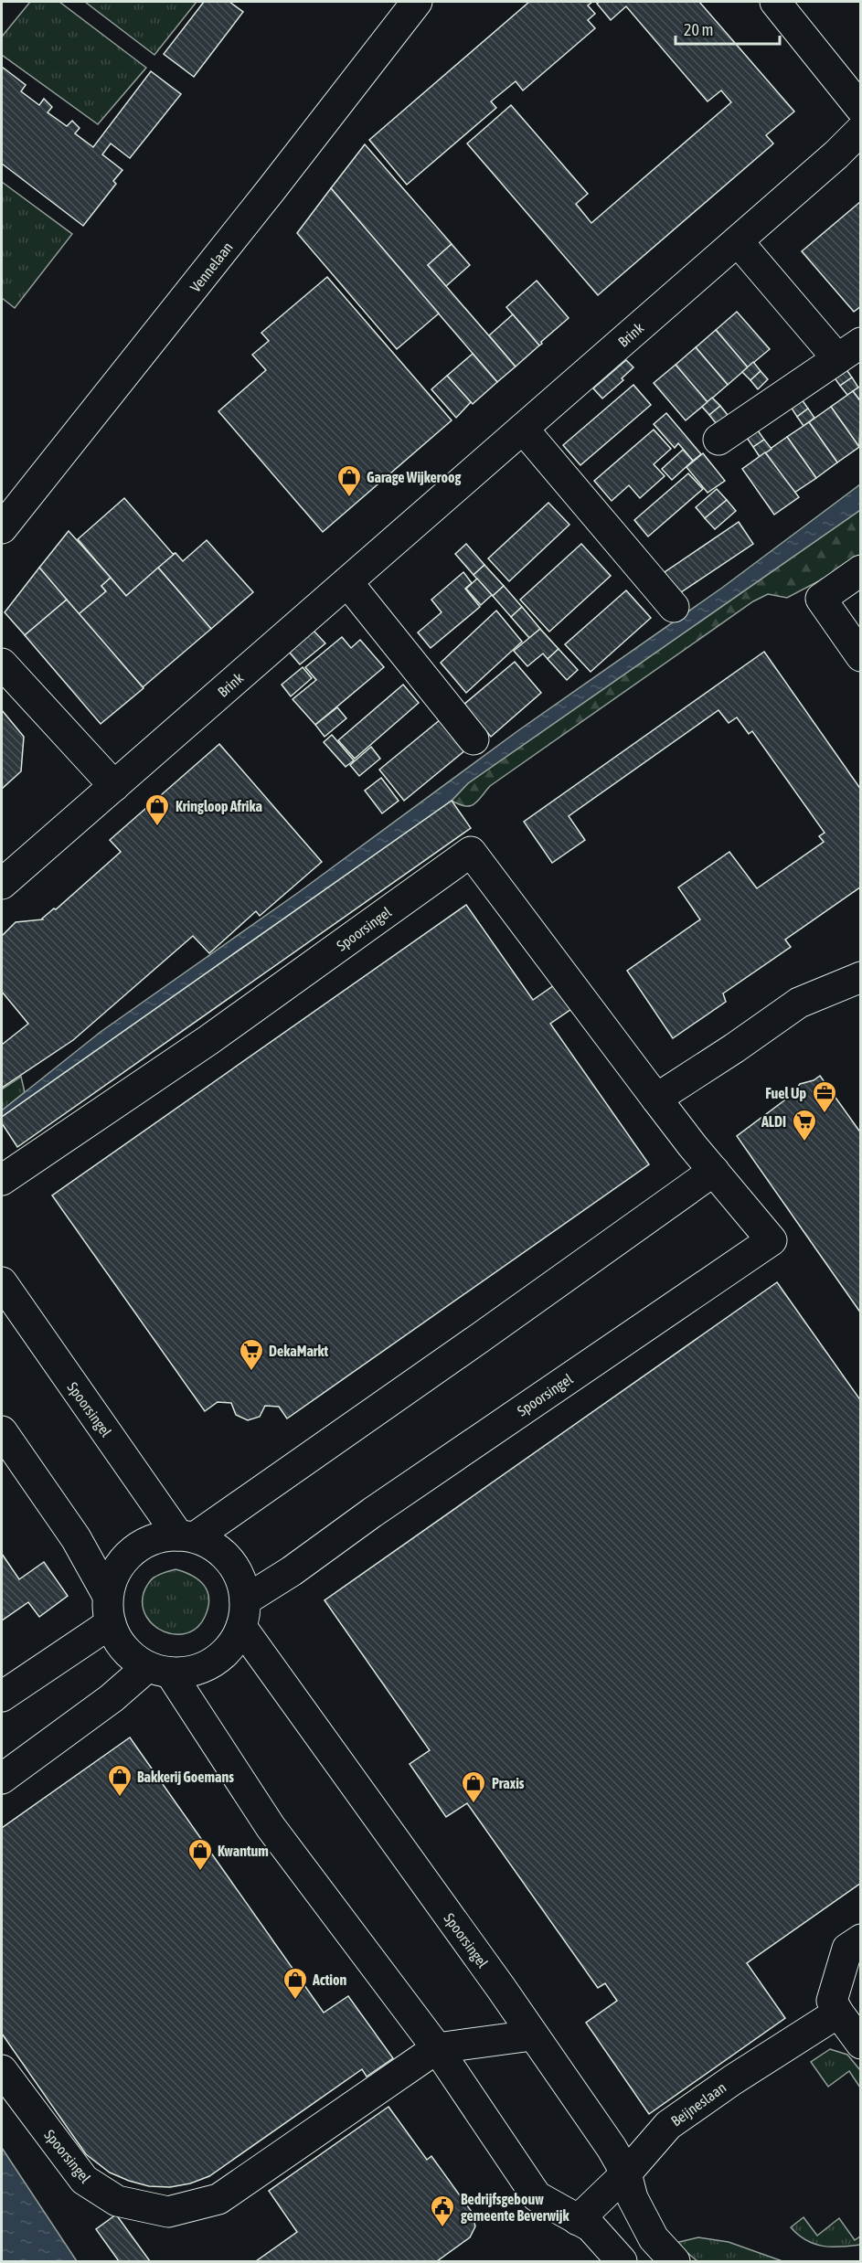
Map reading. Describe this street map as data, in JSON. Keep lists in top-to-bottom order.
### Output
{
  "streets": {
    "street": [
      "Vennelaan",
      "Brink",
      "Spoorsingel",
      "Beijneslaan"
    ]
  },
  "crossings": [
    ["Spoorsingel", "Beijneslaan"]
  ],
  "places": {
    "shop": [
      "Garage Wijkeroog",
      "Kringloop Afrika",
      "Bakkerij Goemans",
      "Praxis",
      "Kwantum",
      "Action"
    ],
    "office": ["Fuel Up"],
    "supermarket": ["ALDI", "DekaMarkt"],
    "public building": ["Bedrijfsgebouw gemeente Beverwijk"]
  },
  "scale_bar": "20 m"
}
